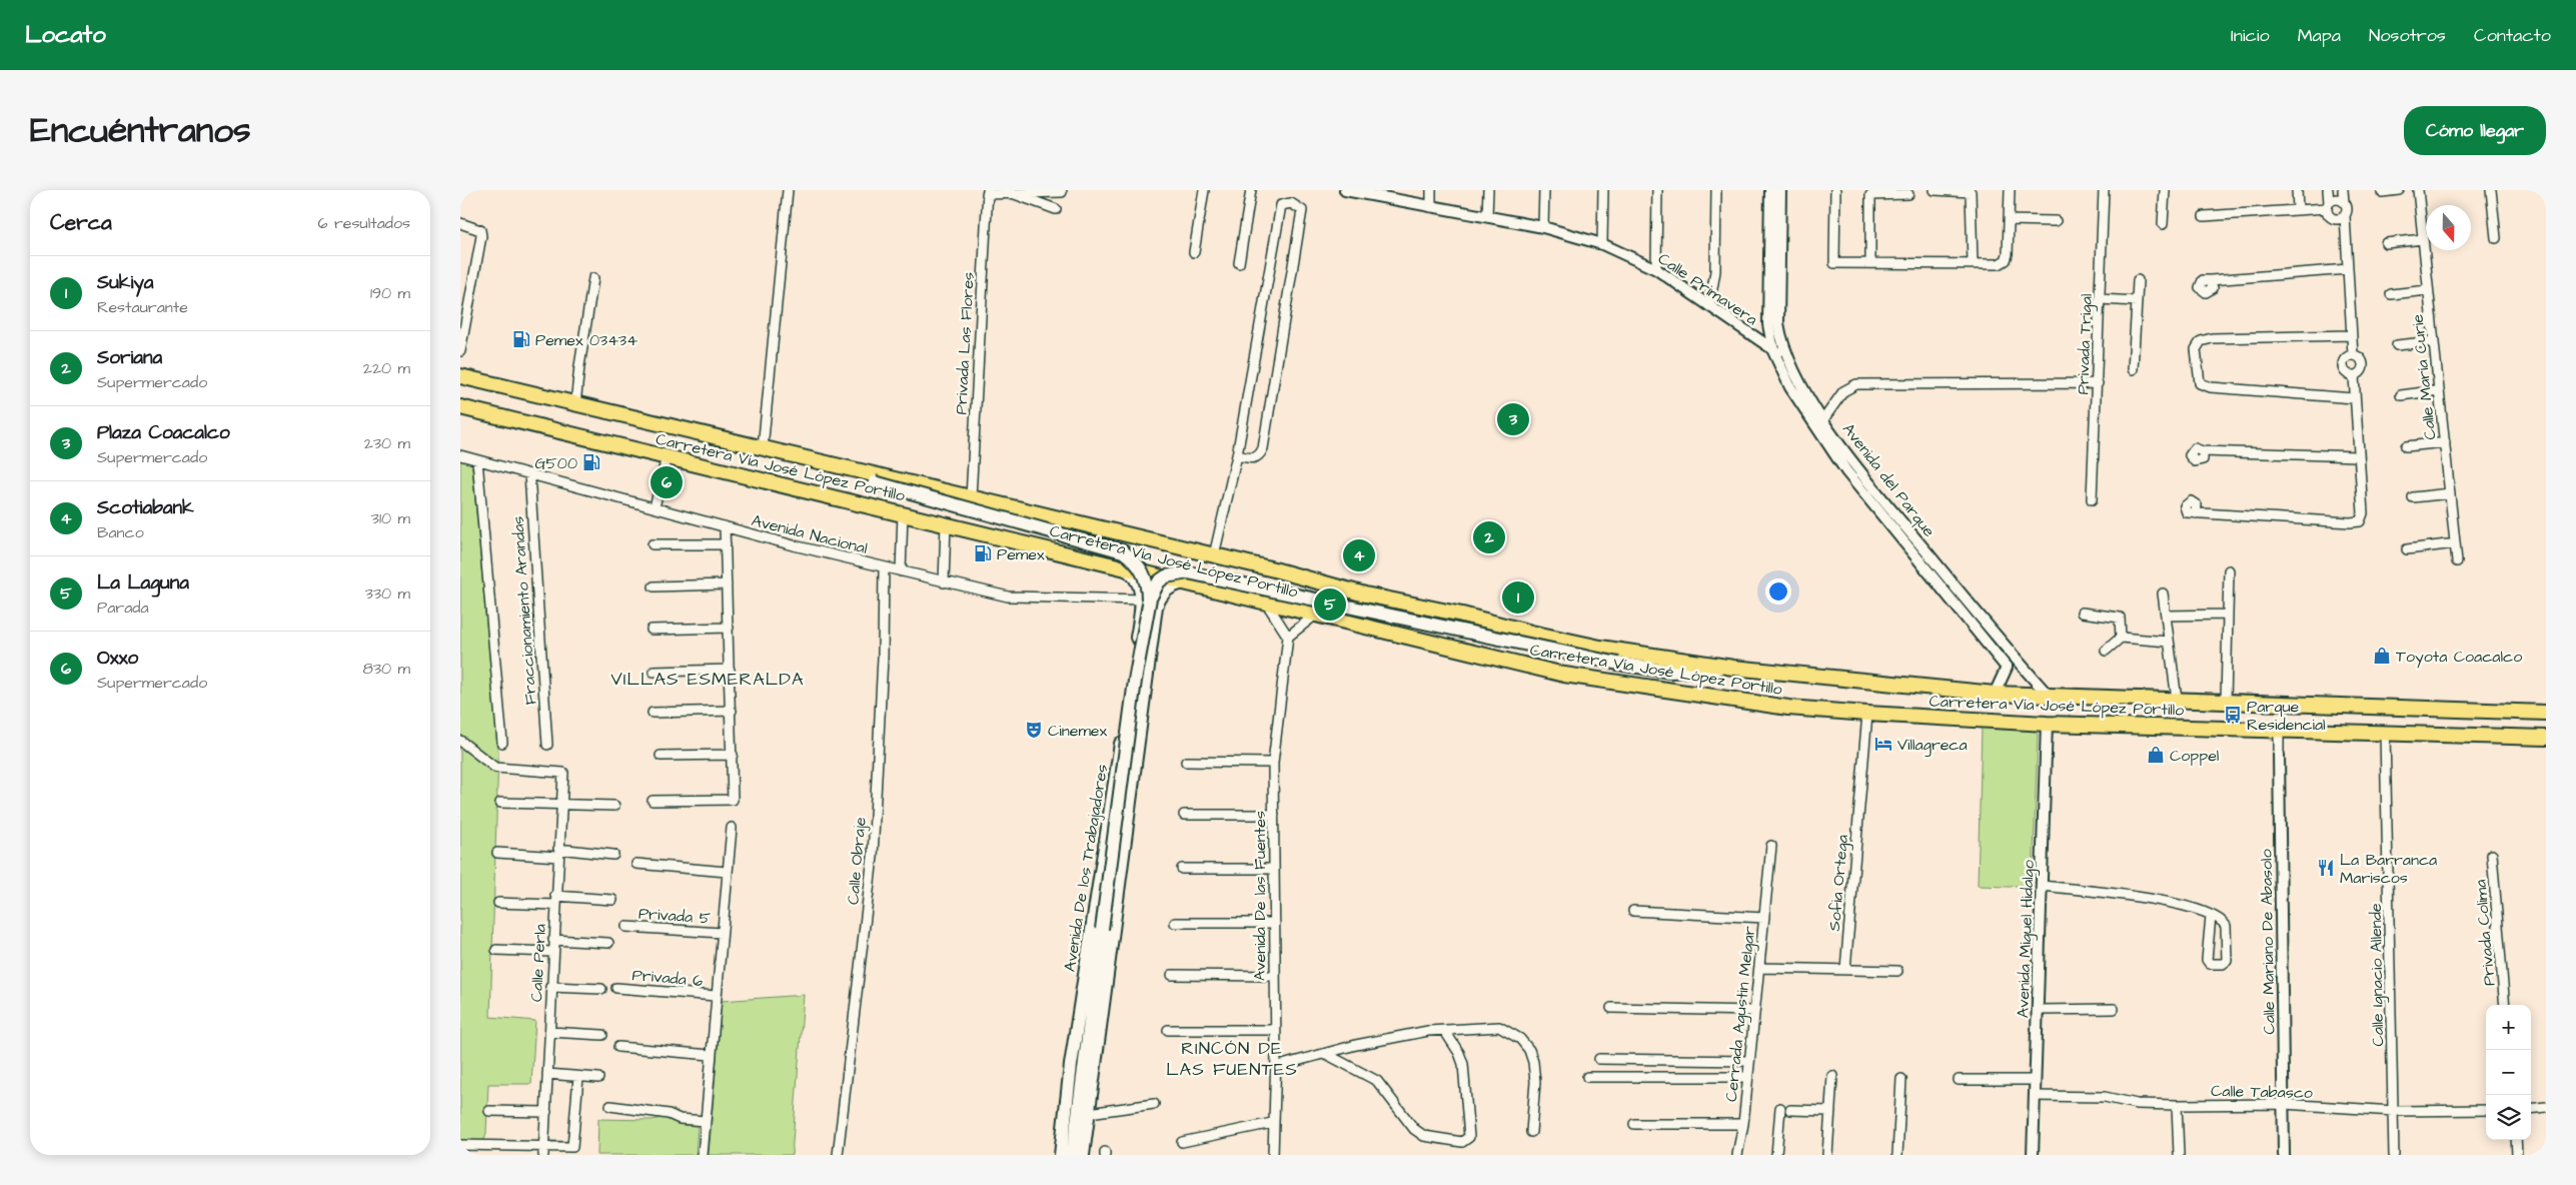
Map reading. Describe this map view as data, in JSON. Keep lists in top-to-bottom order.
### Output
{
  "streets": {
    "main road": ["Carretera Vía José López Portillo", "Avenida De los Trabajadores"],
    "street": [
      "Calle Primavera",
      "Privada Las Flores",
      "Privada Trigal",
      "Calle María Curie",
      "Avenida del Parque",
      "Avenida Nacional",
      "Fraccionamiento Arandas",
      "Calle Obraje",
      "Sofia Ortega",
      "Avenida De las Fuentes",
      "Privada 5",
      "Privada Colima",
      "Avenida Miguel Hidalgo",
      "Calle Mariano De Abasolo",
      "Calle Perla",
      "Calle Ignacio Allende",
      "Privada 6",
      "Cerrada Agustin Melgar",
      "Calle Tabasco"
    ]
  },
  "crossings": [
    ["Calle Primavera", "Avenida del Parque"],
    ["Privada Las Flores", "Carretera Vía José López Portillo"],
    ["Carretera Vía José López Portillo", "Avenida del Parque"],
    ["Carretera Vía José López Portillo", "Avenida De los Trabajadores"],
    ["Carretera Vía José López Portillo", "Sofia Ortega"],
    ["Carretera Vía José López Portillo", "Avenida Miguel Hidalgo"],
    ["Carretera Vía José López Portillo", "Calle Mariano De Abasolo"],
    ["Carretera Vía José López Portillo", "Calle Ignacio Allende"],
    ["Avenida Nacional", "Fraccionamiento Arandas"],
    ["Avenida Nacional", "Calle Obraje"],
    ["Avenida Nacional", "Avenida De los Trabajadores"],
    ["Avenida Miguel Hidalgo", "Calle Tabasco"],
    ["Calle Mariano De Abasolo", "Calle Tabasco"],
    ["Calle Ignacio Allende", "Calle Tabasco"]
  ],
  "districts": ["VILLAS ESMERALDA", "RINCÓN DE LAS FUENTES"],
  "places": {
    "fuel station": ["Pemex 03434", "G500", "Pemex"],
    "shop": ["Toyota Coacalco", "Coppel"],
    "bus stop": ["Parque Residencial"],
    "theatre": ["Cinemex"],
    "hotel": ["Villagreca"],
    "restaurant": ["La Barranca Mariscos"]
  },
  "north": "bottom",
  "page": {
    "header": "Locato",
    "nav": [
      "Inicio",
      "Mapa",
      "Nosotros",
      "Contacto"
    ],
    "title": "Encuéntranos",
    "buttons": "Cómo llegar",
    "heading": ["Cerca", "6 resultados"],
    "list": [
      {
        "mark": "1",
        "name": "Sukiya",
        "note": "Restaurante",
        "value": "190 m"
      },
      {
        "mark": "2",
        "name": "Soriana",
        "note": "Supermercado",
        "value": "220 m"
      },
      {
        "mark": "3",
        "name": "Plaza Coacalco",
        "note": "Supermercado",
        "value": "230 m"
      },
      {
        "mark": "4",
        "name": "Scotiabank",
        "note": "Banco",
        "value": "310 m"
      },
      {
        "mark": "5",
        "name": "La Laguna",
        "note": "Parada",
        "value": "330 m"
      },
      {
        "mark": "6",
        "name": "Oxxo",
        "note": "Supermercado",
        "value": "830 m"
      }
    ],
    "pins": [
      "3",
      "6",
      "2",
      "4",
      "1",
      "5"
    ],
    "map_buttons": ["+", "−"]
  }
}
